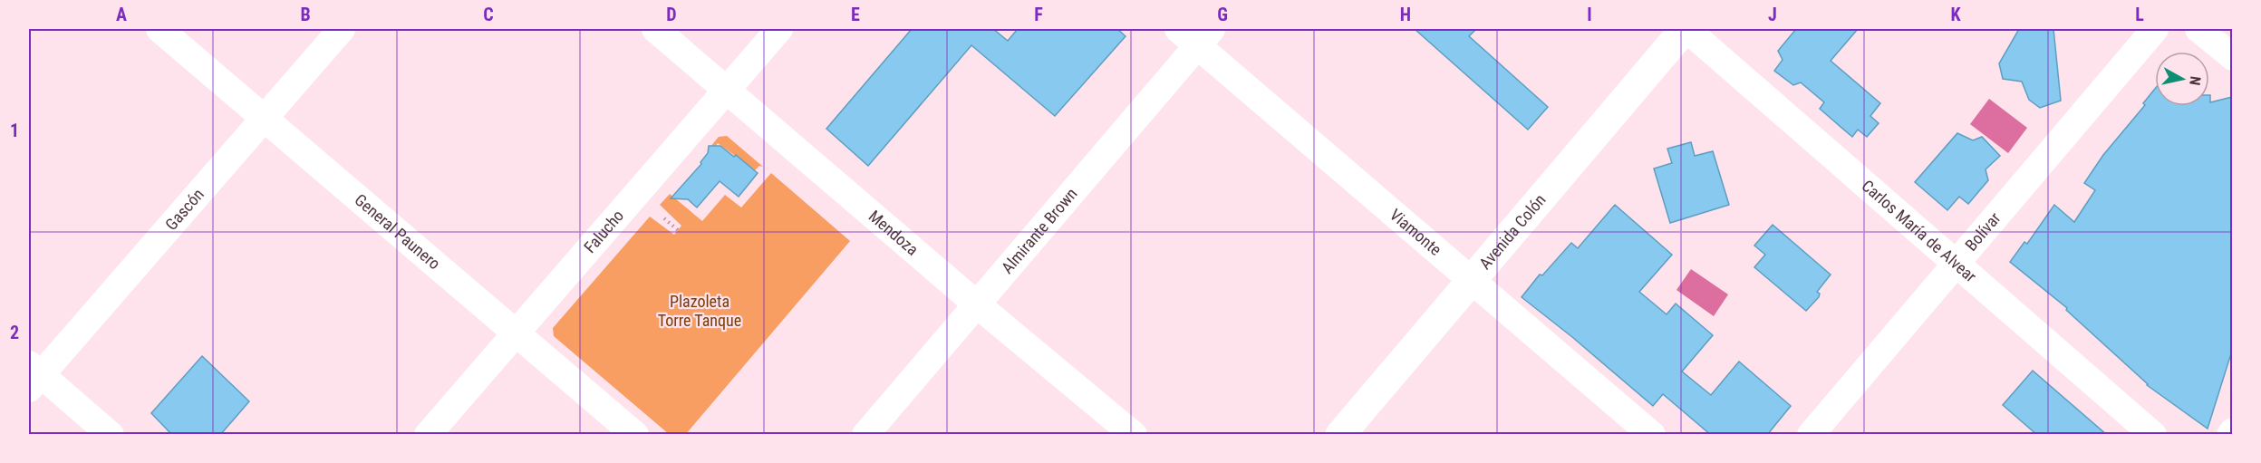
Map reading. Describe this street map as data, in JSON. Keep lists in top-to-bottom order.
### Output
{
  "streets": {
    "main road": ["Avenida Colón"],
    "street": [
      "Gascón",
      "General Paunero",
      "Falucho",
      "Viamonte",
      "Carlos María de Alvear",
      "Bolívar",
      "Almirante Brown",
      "Mendoza"
    ]
  },
  "crossings": [
    ["Gascón", "General Paunero"],
    ["General Paunero", "Falucho"],
    ["Falucho", "Mendoza"],
    ["Viamonte", "Almirante Brown"],
    ["Viamonte", "Avenida Colón"],
    ["Carlos María de Alvear", "Bolívar"],
    ["Carlos María de Alvear", "Avenida Colón"],
    ["Almirante Brown", "Mendoza"]
  ],
  "parks": ["Plazoleta Torre Tanque"],
  "north": "right",
  "grid": {
    "columns": [
      "A",
      "B",
      "C",
      "D",
      "E",
      "F",
      "G",
      "H",
      "I",
      "J",
      "K",
      "L"
    ],
    "rows": ["1", "2"]
  }
}
